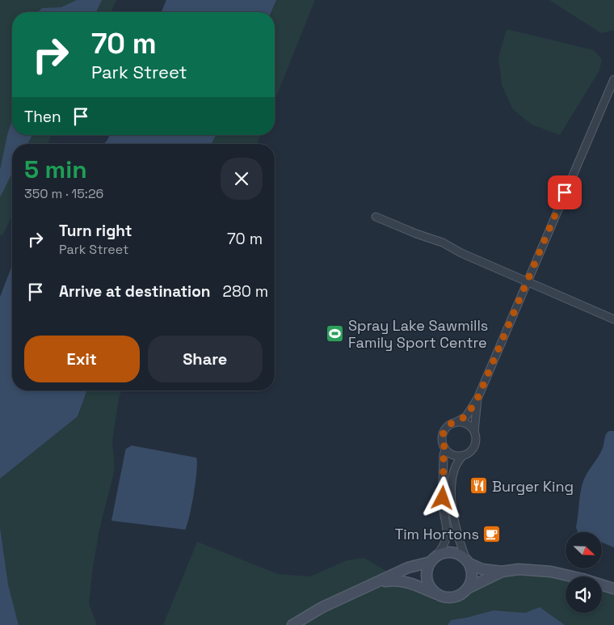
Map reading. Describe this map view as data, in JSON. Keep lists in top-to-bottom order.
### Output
{
  "places": {
    "sports": ["Spray Lake Sawmills Family Sport Centre"],
    "restaurant": ["Burger King"],
    "cafe": ["Tim Hortons"]
  },
  "north": "bottom right",
  "page": {
    "turn": ["70 m", "Park Street"],
    "then": "Then",
    "heading": ["5 min", "350 m · 15:26"],
    "list": [
      {
        "name": "Turn right",
        "note": "Park Street",
        "value": "70 m"
      },
      {
        "name": "Arrive at destination",
        "value": "280 m"
      }
    ],
    "buttons": ["Exit", "Share"]
  }
}
